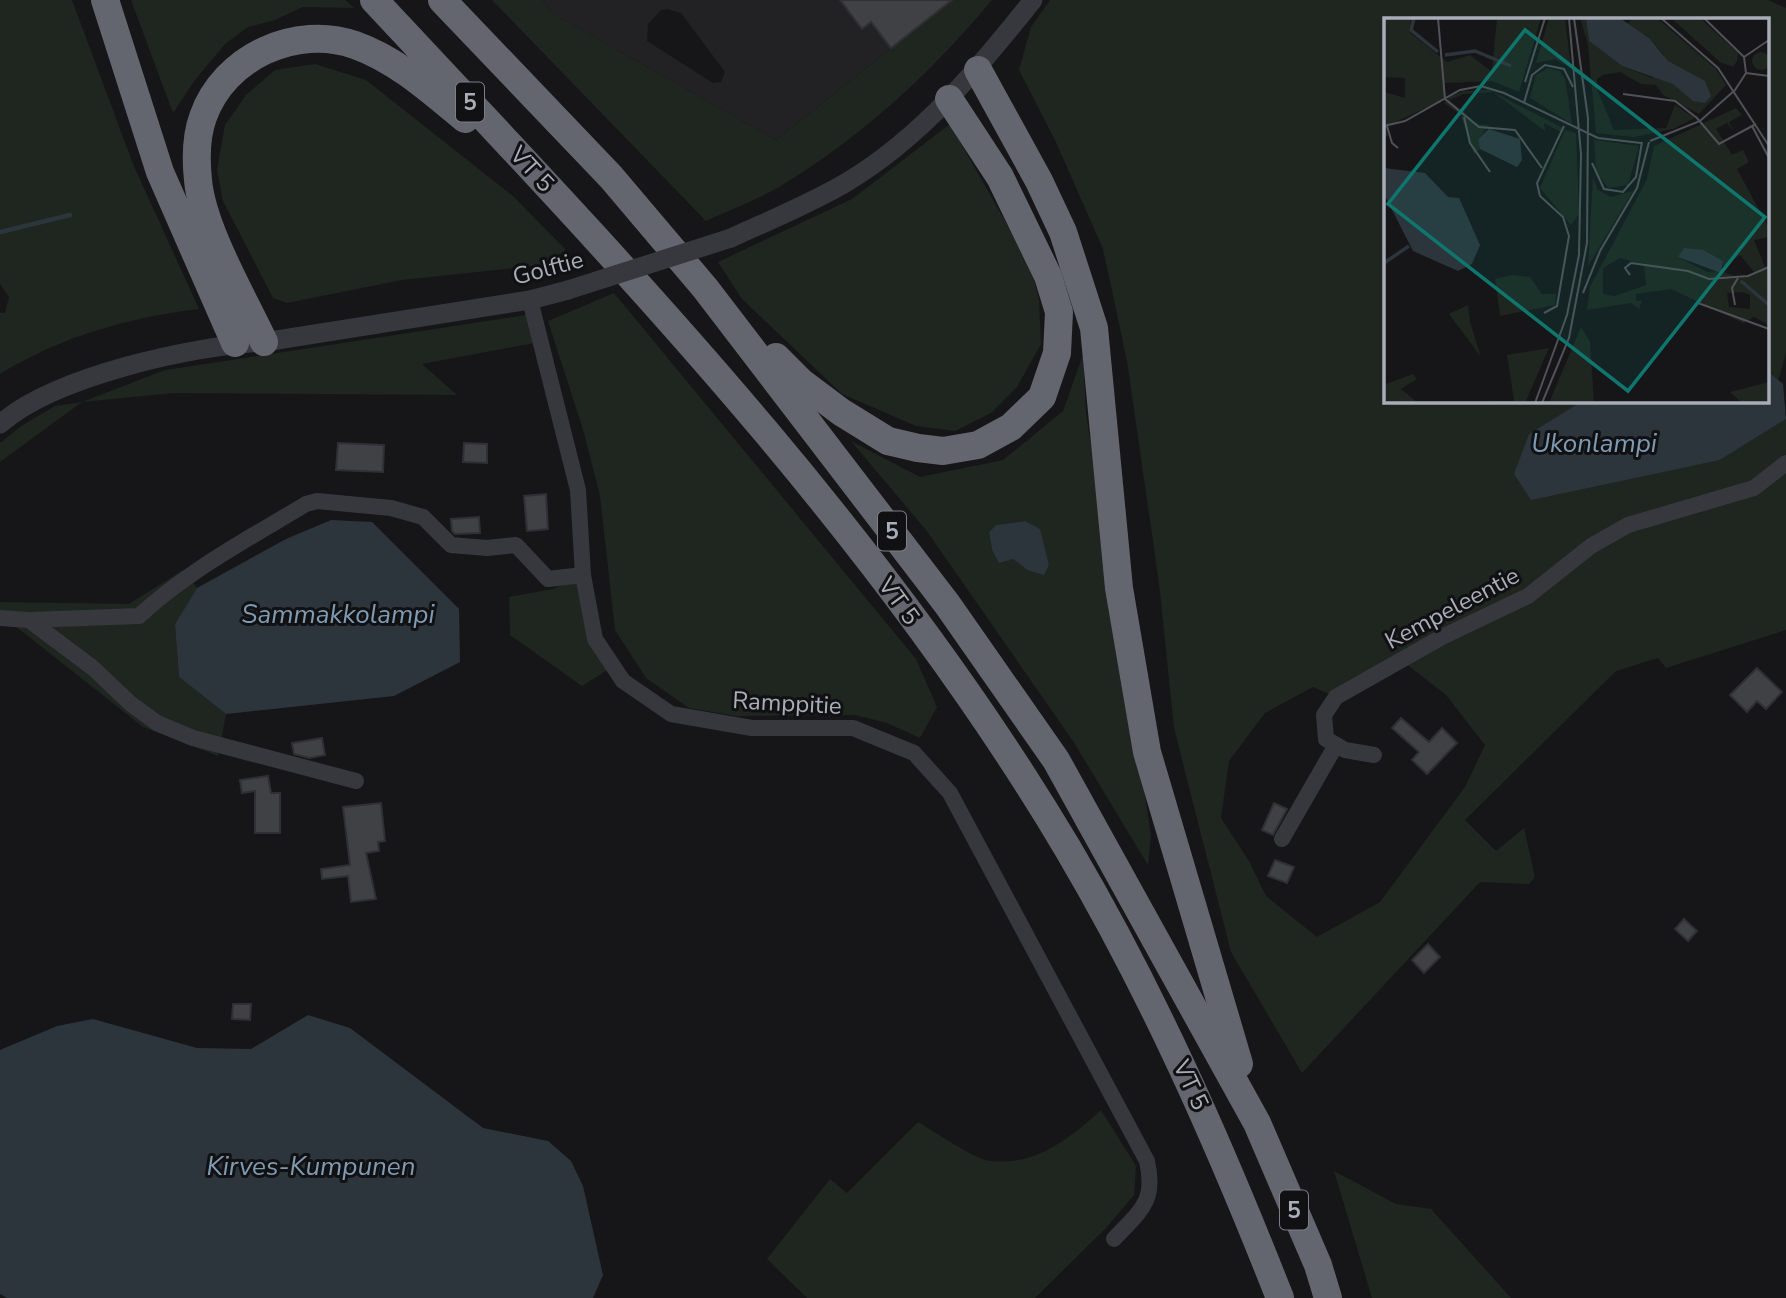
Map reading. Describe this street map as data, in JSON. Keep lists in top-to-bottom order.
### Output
{
  "streets": {
    "highway": ["5", "VT 5"],
    "street": ["Golftie", "Kempeleentie", "Ramppitie"]
  },
  "crossings": [
    ["Golftie", "Ramppitie"]
  ],
  "water": ["Ukonlampi", "Sammakkolampi", "Kirves-Kumpunen"]
}
